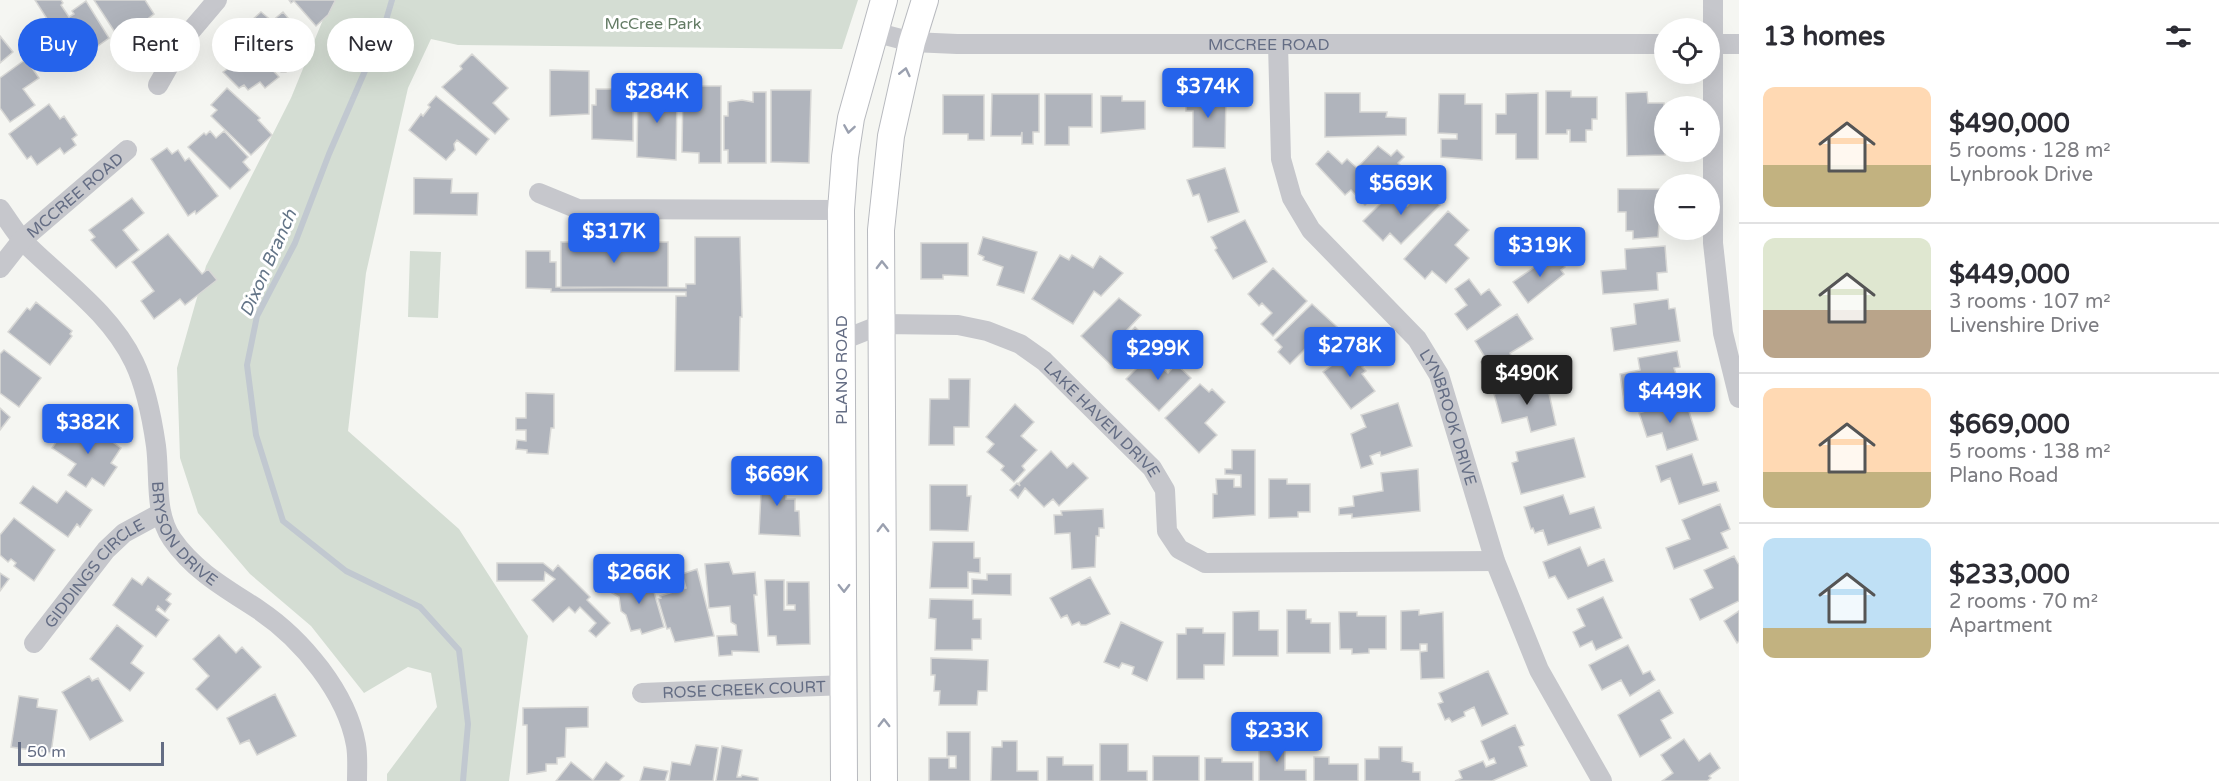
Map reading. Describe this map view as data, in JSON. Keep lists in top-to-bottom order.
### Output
{
  "streets": {
    "main road": ["PLANO ROAD"],
    "street": [
      "MCCREE ROAD",
      "LYNBROOK DRIVE",
      "LAKE HAVEN DRIVE",
      "BRYSON DRIVE",
      "GIDDINGS CIRCLE",
      "ROSE CREEK COURT"
    ]
  },
  "crossings": [
    ["MCCREE ROAD", "PLANO ROAD"],
    ["MCCREE ROAD", "LYNBROOK DRIVE"],
    ["MCCREE ROAD", "BRYSON DRIVE"],
    ["PLANO ROAD", "LAKE HAVEN DRIVE"],
    ["PLANO ROAD", "ROSE CREEK COURT"],
    ["LYNBROOK DRIVE", "LAKE HAVEN DRIVE"],
    ["BRYSON DRIVE", "GIDDINGS CIRCLE"]
  ],
  "water": ["Dixon Branch"],
  "parks": ["McCree Park"],
  "scale_bar": "50 m",
  "page": {
    "heading": "13 homes",
    "map_buttons": ["+", "−"],
    "chip": [
      "Buy",
      "Rent",
      "Filters",
      "New"
    ],
    "price": [
      "$374K",
      "$284K",
      "$569K",
      "$317K",
      "$319K",
      "$278K",
      "$299K",
      "$490K",
      "$449K",
      "$382K",
      "$669K",
      "$266K",
      "$233K"
    ],
    "list": [
      {
        "name": "$490,000",
        "note": "5 rooms · 128 m² · Lynbrook Drive"
      },
      {
        "name": "$449,000",
        "note": "3 rooms · 107 m² · Livenshire Drive"
      },
      {
        "name": "$669,000",
        "note": "5 rooms · 138 m² · Plano Road"
      },
      {
        "name": "$233,000",
        "note": "2 rooms · 70 m² · Apartment"
      }
    ],
    "scale": "50 m"
  }
}
